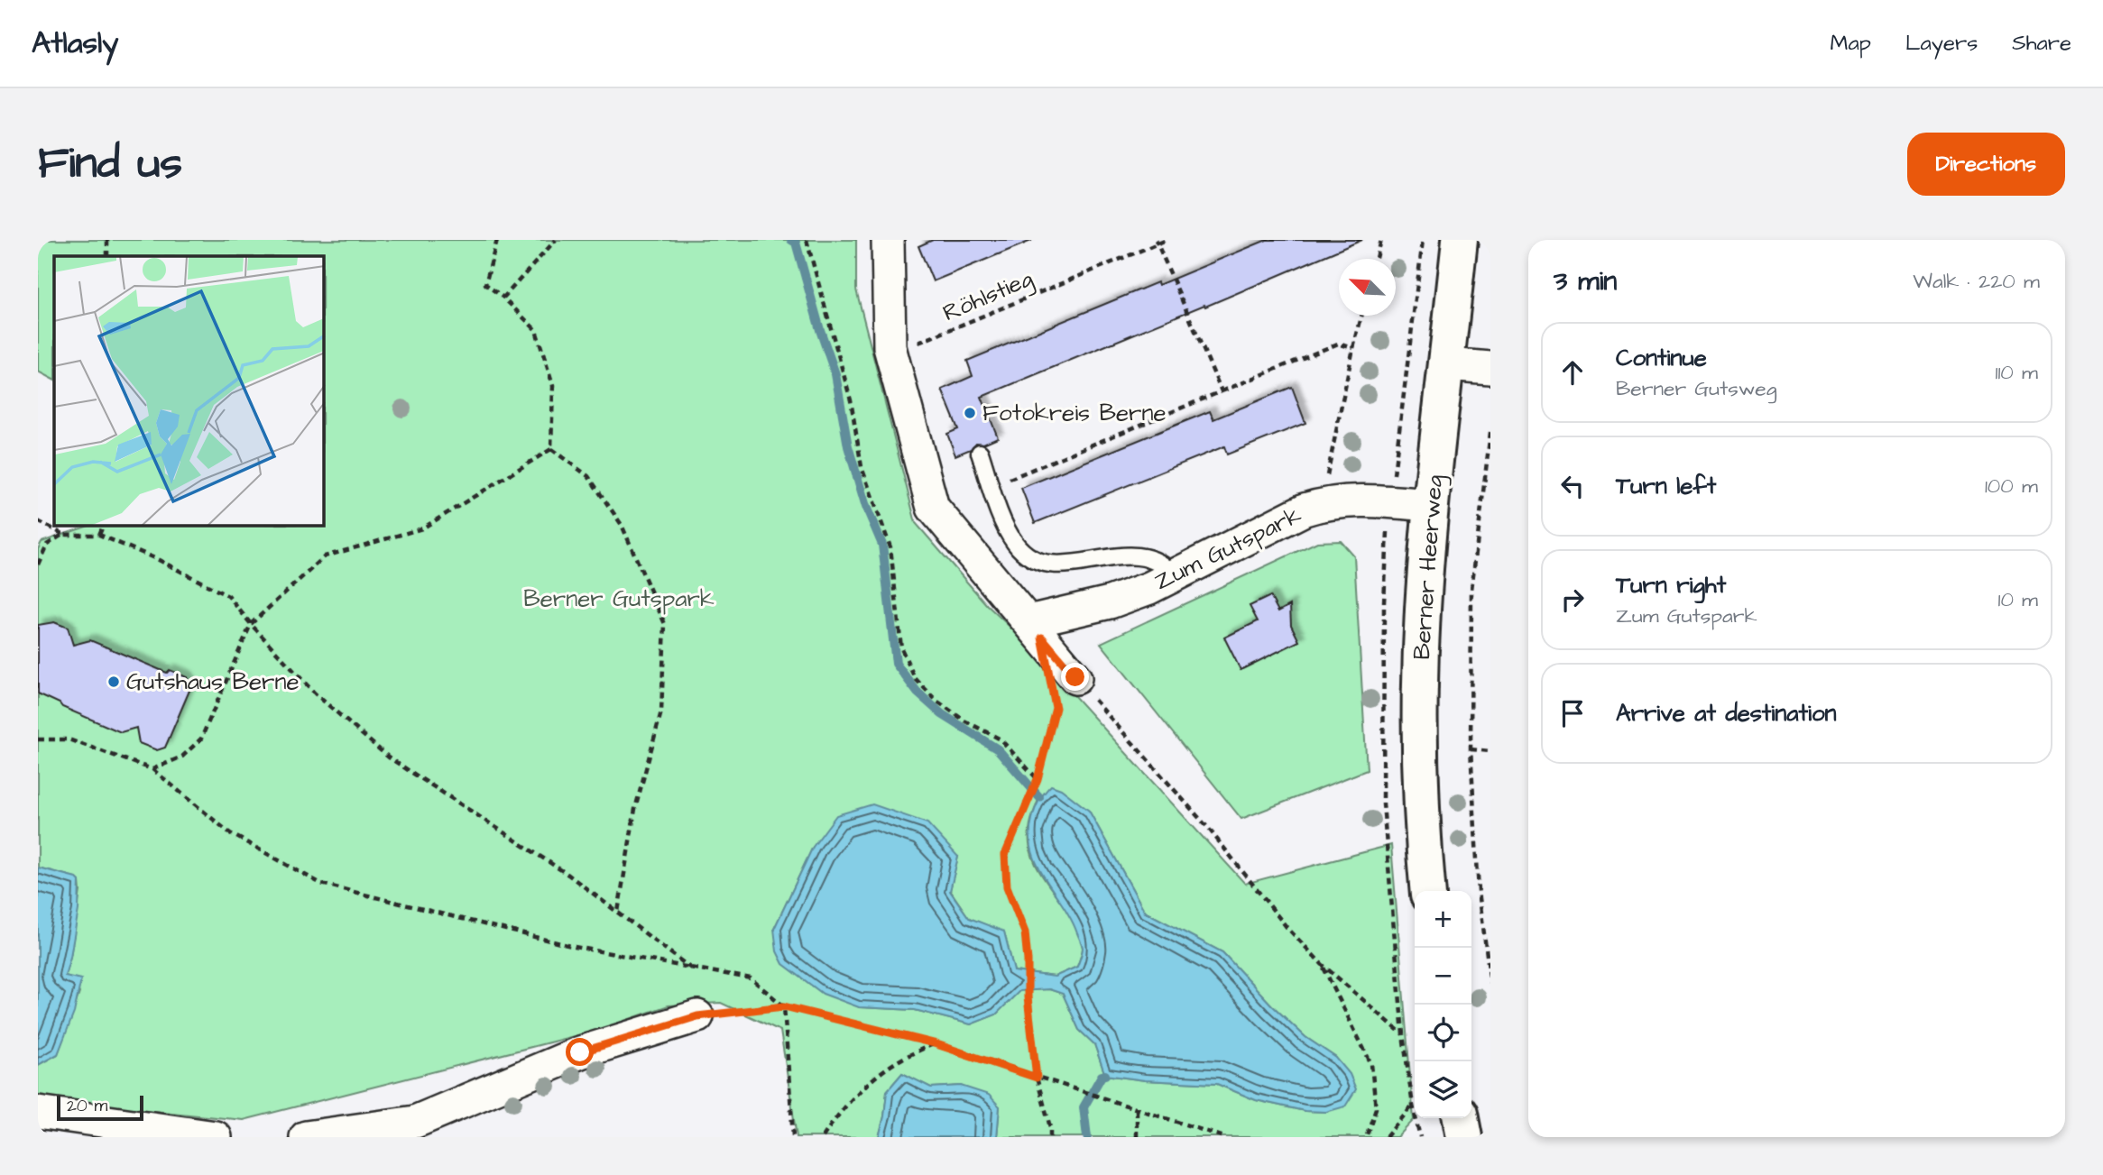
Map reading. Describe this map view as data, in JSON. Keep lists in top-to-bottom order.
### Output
{
  "streets": {
    "main road": ["Berner Heerweg"],
    "street": ["Zum Gutspark"],
    "path": ["Röhlstieg"]
  },
  "crossings": [
    ["Zum Gutspark", "Berner Heerweg"]
  ],
  "parks": ["Berner Gutspark"],
  "places": ["Fotokreis Berne", "Gutshaus Berne"],
  "scale_bar": "20 m",
  "north": "top left",
  "page": {
    "header": "Atlasly",
    "nav": ["Map", "Layers", "Share"],
    "buttons": "Directions",
    "title": "Find us",
    "heading": ["3 min", "Walk · 220 m"],
    "list": [
      ["Continue", "Berner Gutsweg", "110 m"],
      ["Turn left", "100 m"],
      ["Turn right", "Zum Gutspark", "10 m"],
      "Arrive at destination"
    ],
    "map_buttons": ["+", "−"],
    "scale": "20 m"
  }
}
